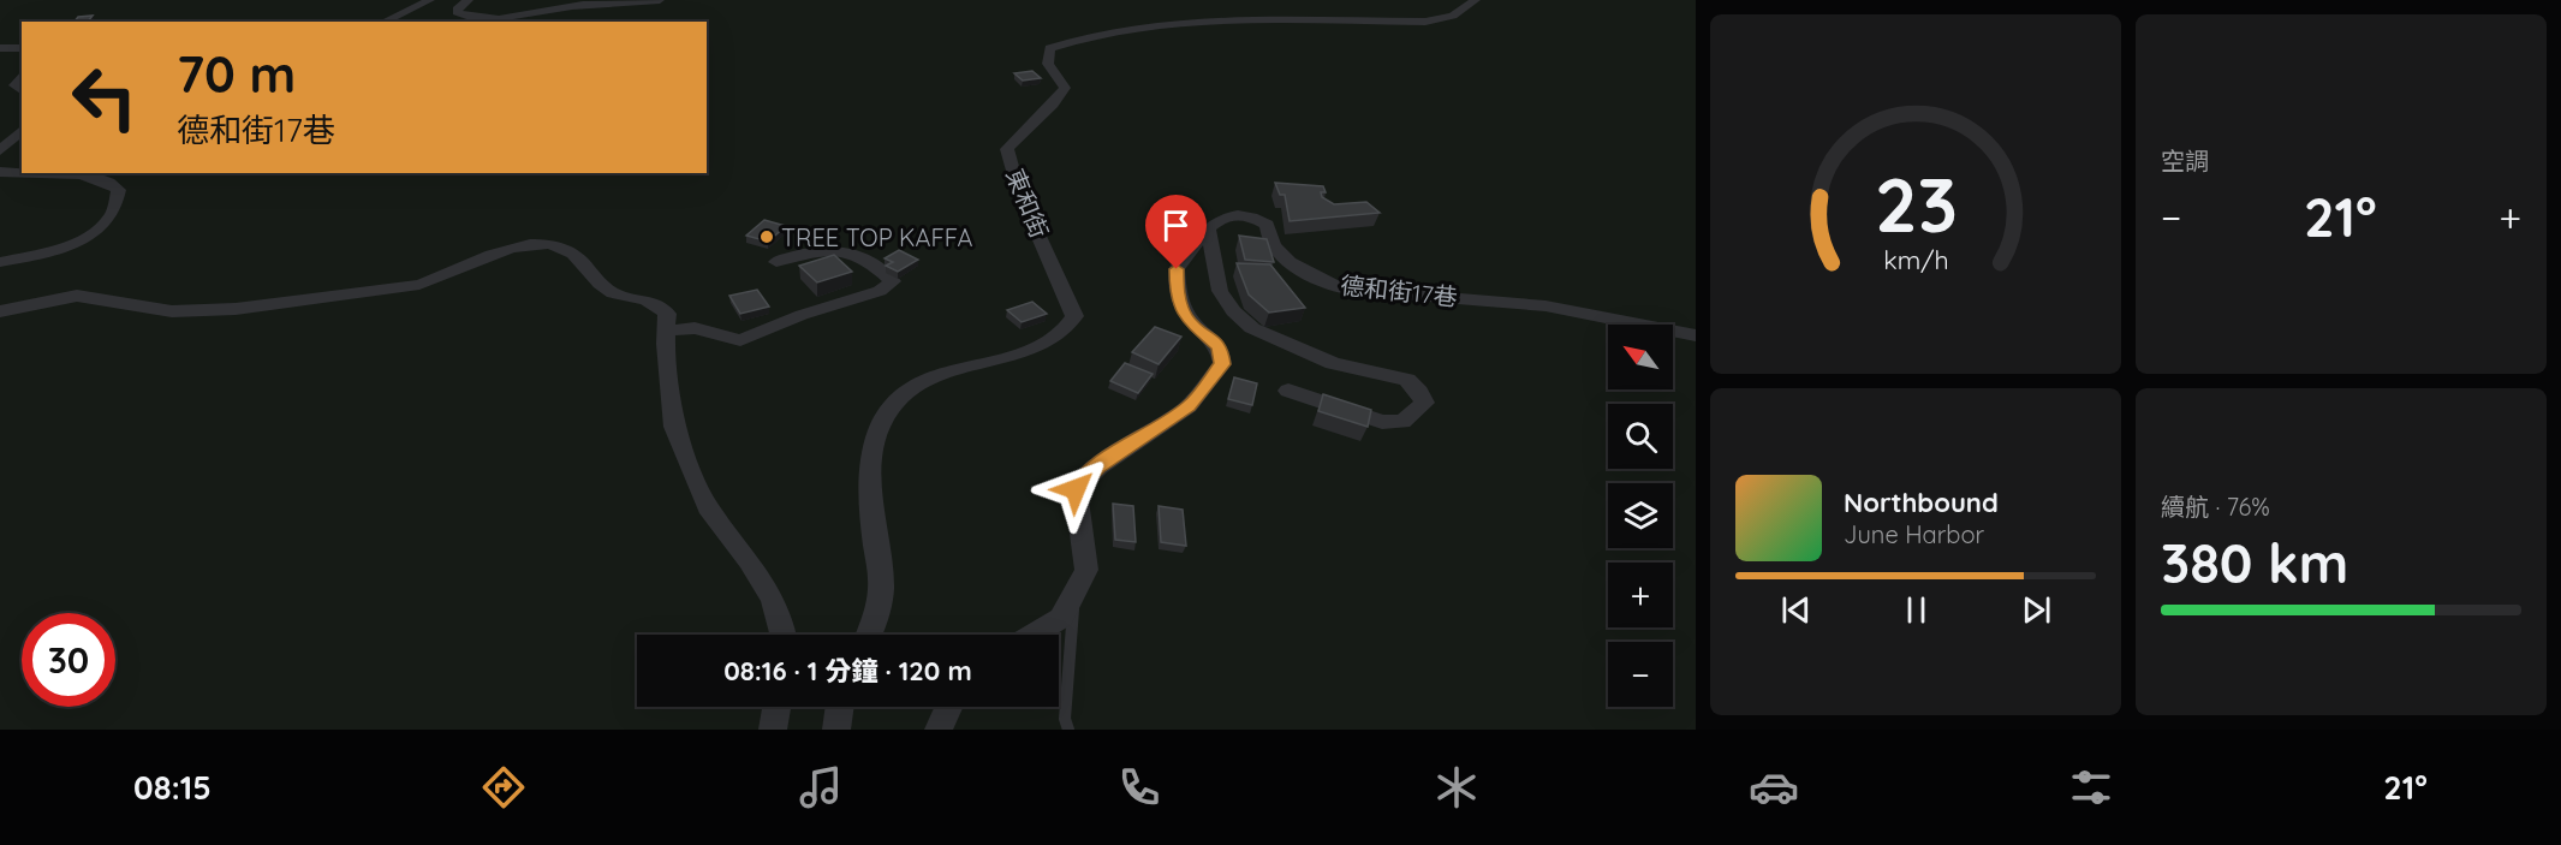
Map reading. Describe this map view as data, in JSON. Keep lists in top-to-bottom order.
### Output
{
  "streets": {
    "street": ["東和街", "德和街17巷"]
  },
  "places": ["TREE TOP KAFFA"],
  "north": "top left",
  "page": {
    "tile": [
      "空調",
      ["續航 · 76%", "380 km"]
    ],
    "turn": ["70 m", "德和街17巷"],
    "heat": ["−", "21°", "+"],
    "map_buttons": ["+", "−"],
    "song": ["Northbound", "June Harbor"],
    "limit": "30",
    "trip": "08:16 · 1 分鐘 · 120 m",
    "tabs": ["08:15", "21°"],
    "gauge": ["23", "km/h"]
  }
}
